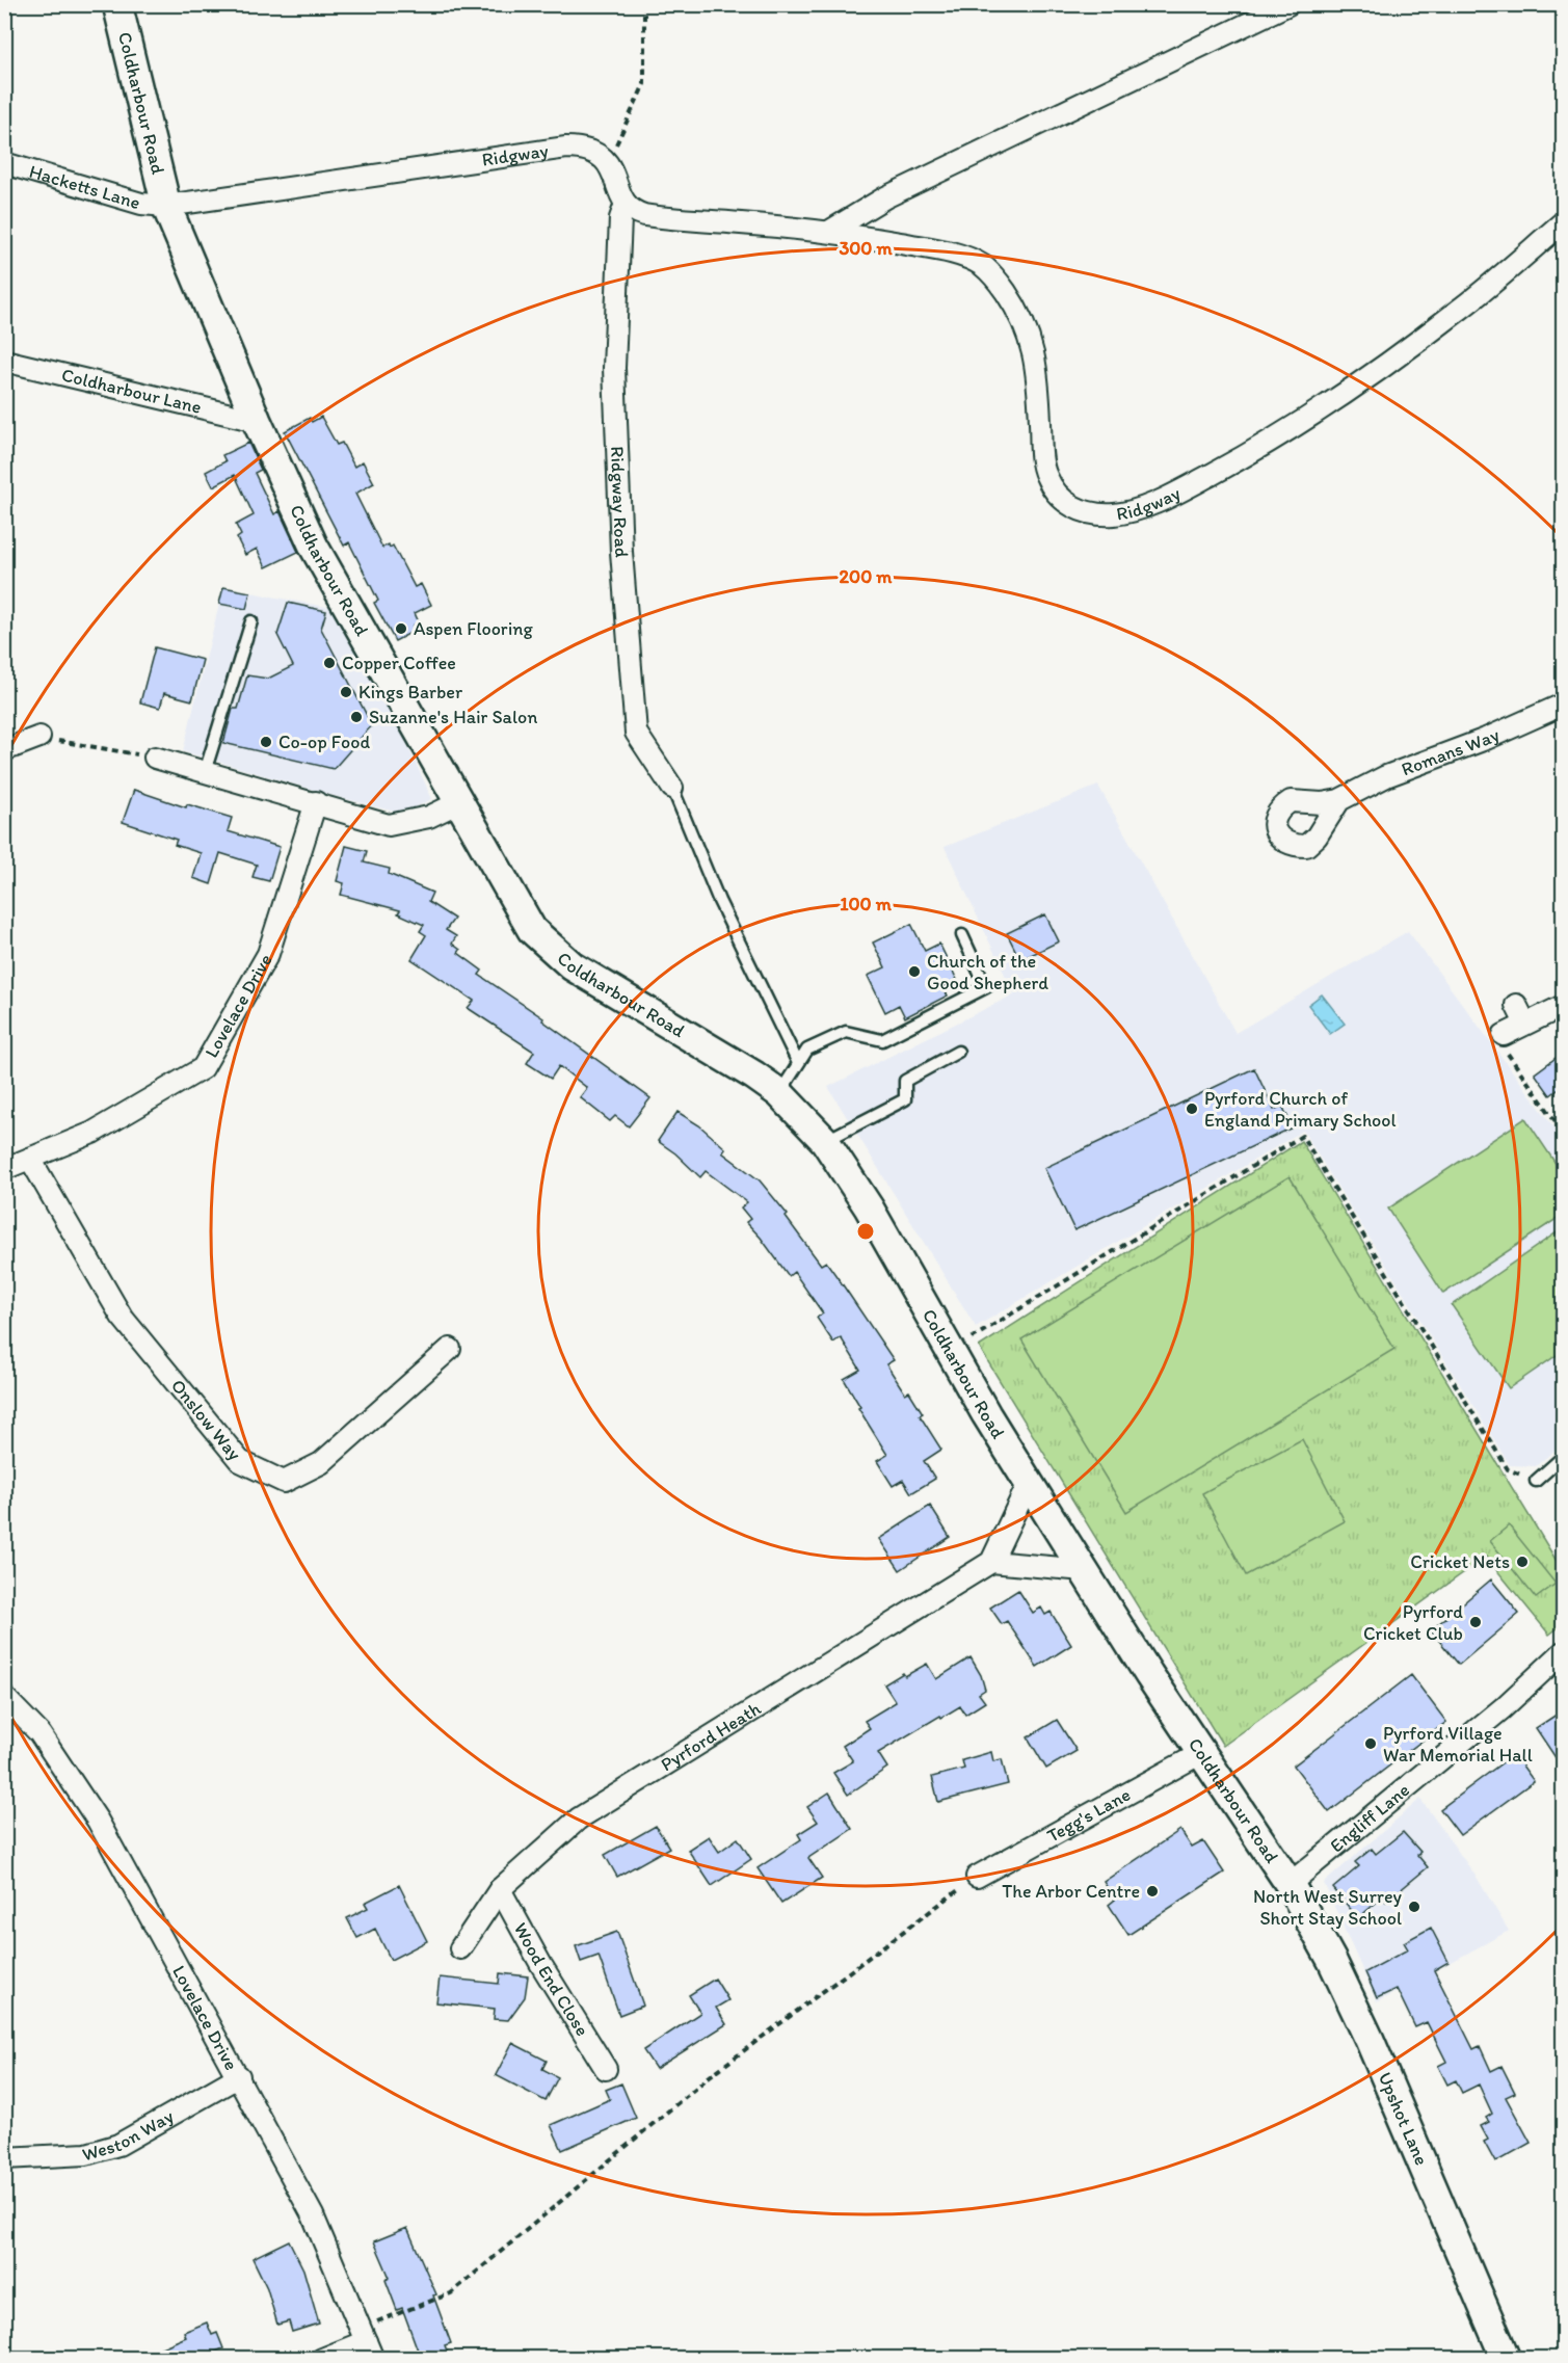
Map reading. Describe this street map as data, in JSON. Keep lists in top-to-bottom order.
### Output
{
  "streets": {
    "main road": ["Coldharbour Road", "Upshot Lane"],
    "street": [
      "Ridgway",
      "Hacketts Lane",
      "Coldharbour Lane",
      "Ridgway Road",
      "Romans Way",
      "Lovelace Drive",
      "Onslow Way",
      "Pyrford Heath",
      "Tegg's Lane",
      "Engliff Lane",
      "Wood End Close",
      "Weston Way"
    ]
  },
  "crossings": [
    ["Coldharbour Road", "Ridgway"],
    ["Coldharbour Road", "Hacketts Lane"],
    ["Coldharbour Road", "Coldharbour Lane"],
    ["Coldharbour Road", "Tegg's Lane"],
    ["Coldharbour Road", "Engliff Lane"],
    ["Coldharbour Road", "Upshot Lane"],
    ["Ridgway", "Hacketts Lane"],
    ["Ridgway", "Ridgway Road"],
    ["Lovelace Drive", "Onslow Way"],
    ["Lovelace Drive", "Weston Way"],
    ["Pyrford Heath", "Wood End Close"],
    ["Engliff Lane", "Upshot Lane"]
  ],
  "places": [
    "Aspen Flooring",
    "Copper Coffee",
    "Kings Barber",
    "Suzanne's Hair Salon",
    "Co-op Food",
    "Church of the Good Shepherd",
    "Pyrford Church of England Primary School",
    "Cricket Nets",
    "Pyrford Cricket Club",
    "Pyrford Village War Memorial Hall",
    "The Arbor Centre",
    "North West Surrey Short Stay School"
  ],
  "rings": ["300 m", "200 m", "100 m"]
}
